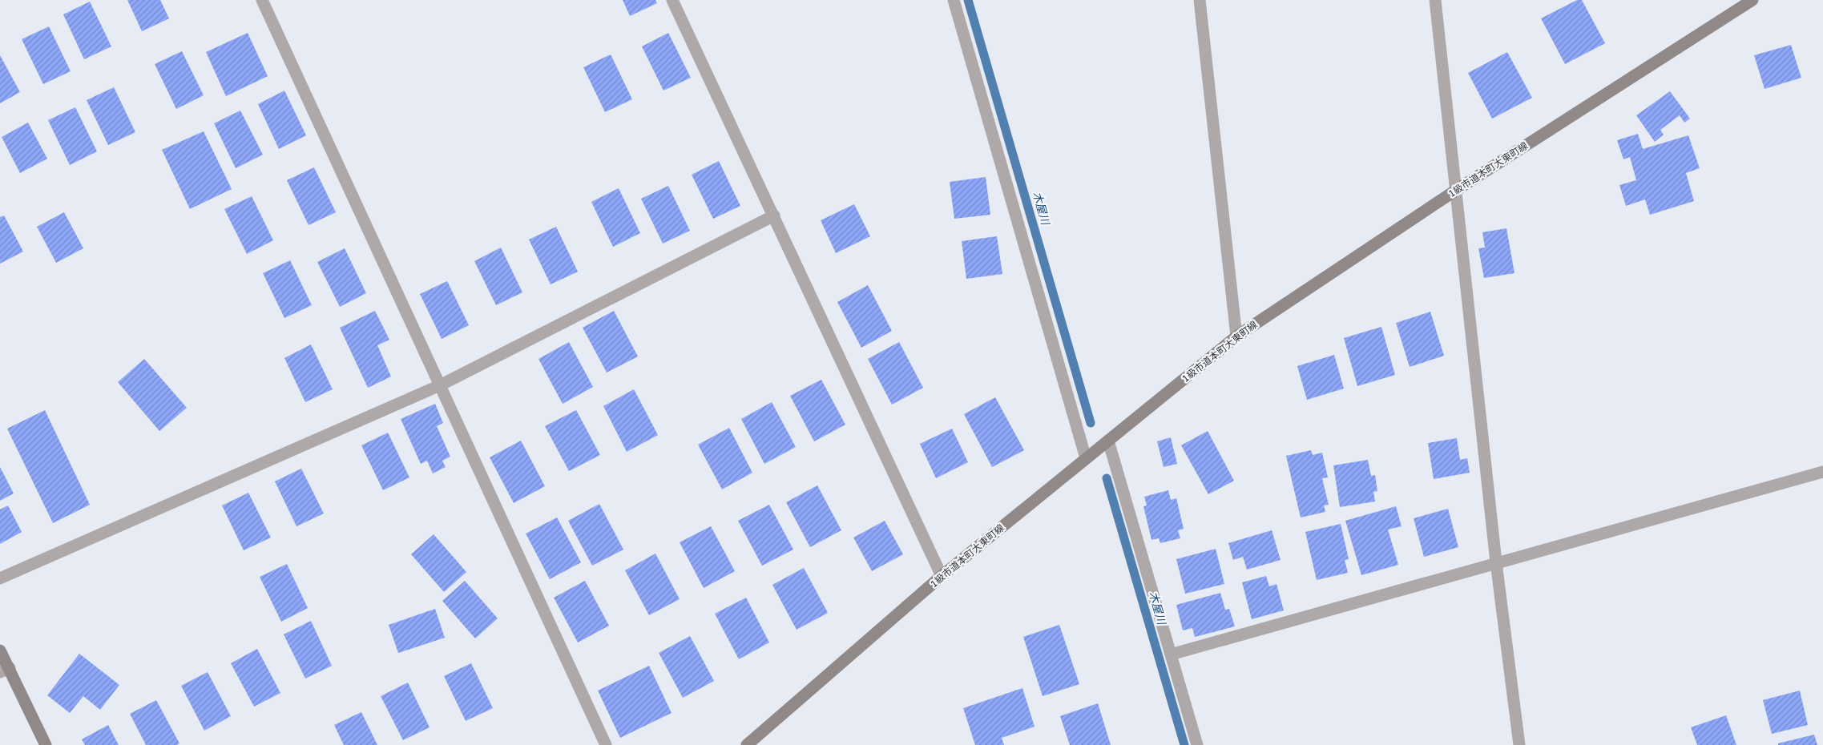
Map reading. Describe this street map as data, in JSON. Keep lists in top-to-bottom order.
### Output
{
  "streets": {
    "street": ["1級市道本町大東町線"]
  },
  "water": ["木屋川"]
}
